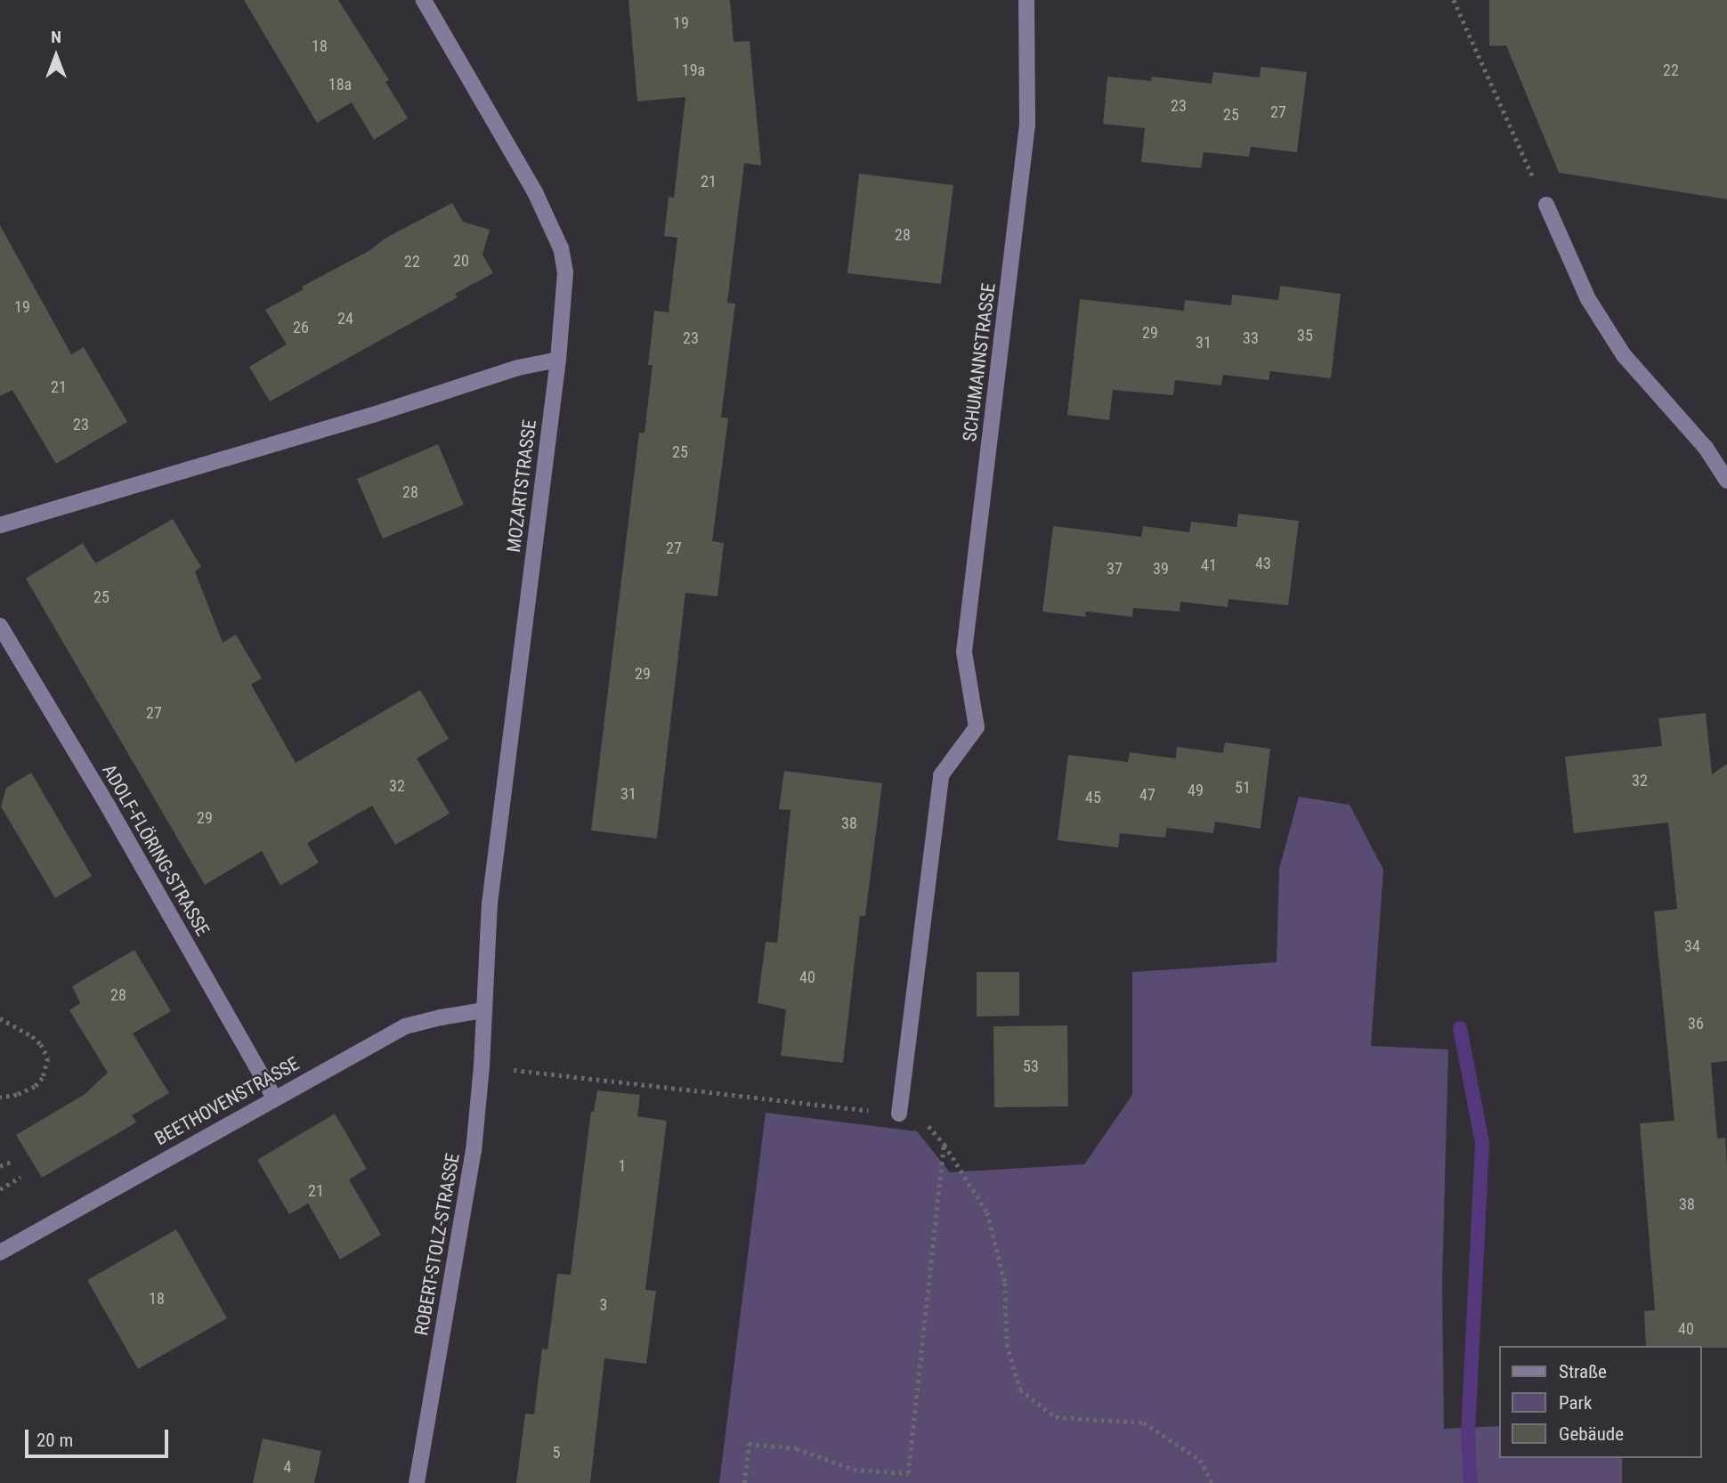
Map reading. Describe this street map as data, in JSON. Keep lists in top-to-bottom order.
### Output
{
  "streets": {
    "street": [
      "SCHUMANNSTRASSE",
      "MOZARTSTRASSE",
      "ADOLF-FLÖRING-STRASSE",
      "BEETHOVENSTRASSE",
      "ROBERT-STOLZ-STRASSE"
    ]
  },
  "crossings": [
    ["MOZARTSTRASSE", "BEETHOVENSTRASSE"],
    ["MOZARTSTRASSE", "ROBERT-STOLZ-STRASSE"],
    ["ADOLF-FLÖRING-STRASSE", "BEETHOVENSTRASSE"],
    ["BEETHOVENSTRASSE", "ROBERT-STOLZ-STRASSE"]
  ],
  "house_numbers": [
    "19",
    "18",
    "19a",
    "22",
    "18a",
    "23",
    "27",
    "25",
    "21",
    "28",
    "20",
    "22",
    "19",
    "24",
    "26",
    "29",
    "35",
    "23",
    "33",
    "31",
    "21",
    "23",
    "25",
    "28",
    "27",
    "43",
    "41",
    "37",
    "39",
    "25",
    "29",
    "27",
    "32",
    "32",
    "51",
    "49",
    "31",
    "47",
    "45",
    "29",
    "38",
    "34",
    "40",
    "28",
    "36",
    "53",
    "1",
    "21",
    "38",
    "18",
    "3",
    "40",
    "5",
    "4"
  ],
  "legend": ["Straße", "Park", "Gebäude"],
  "scale_bar": "20 m",
  "north": "top"
}
